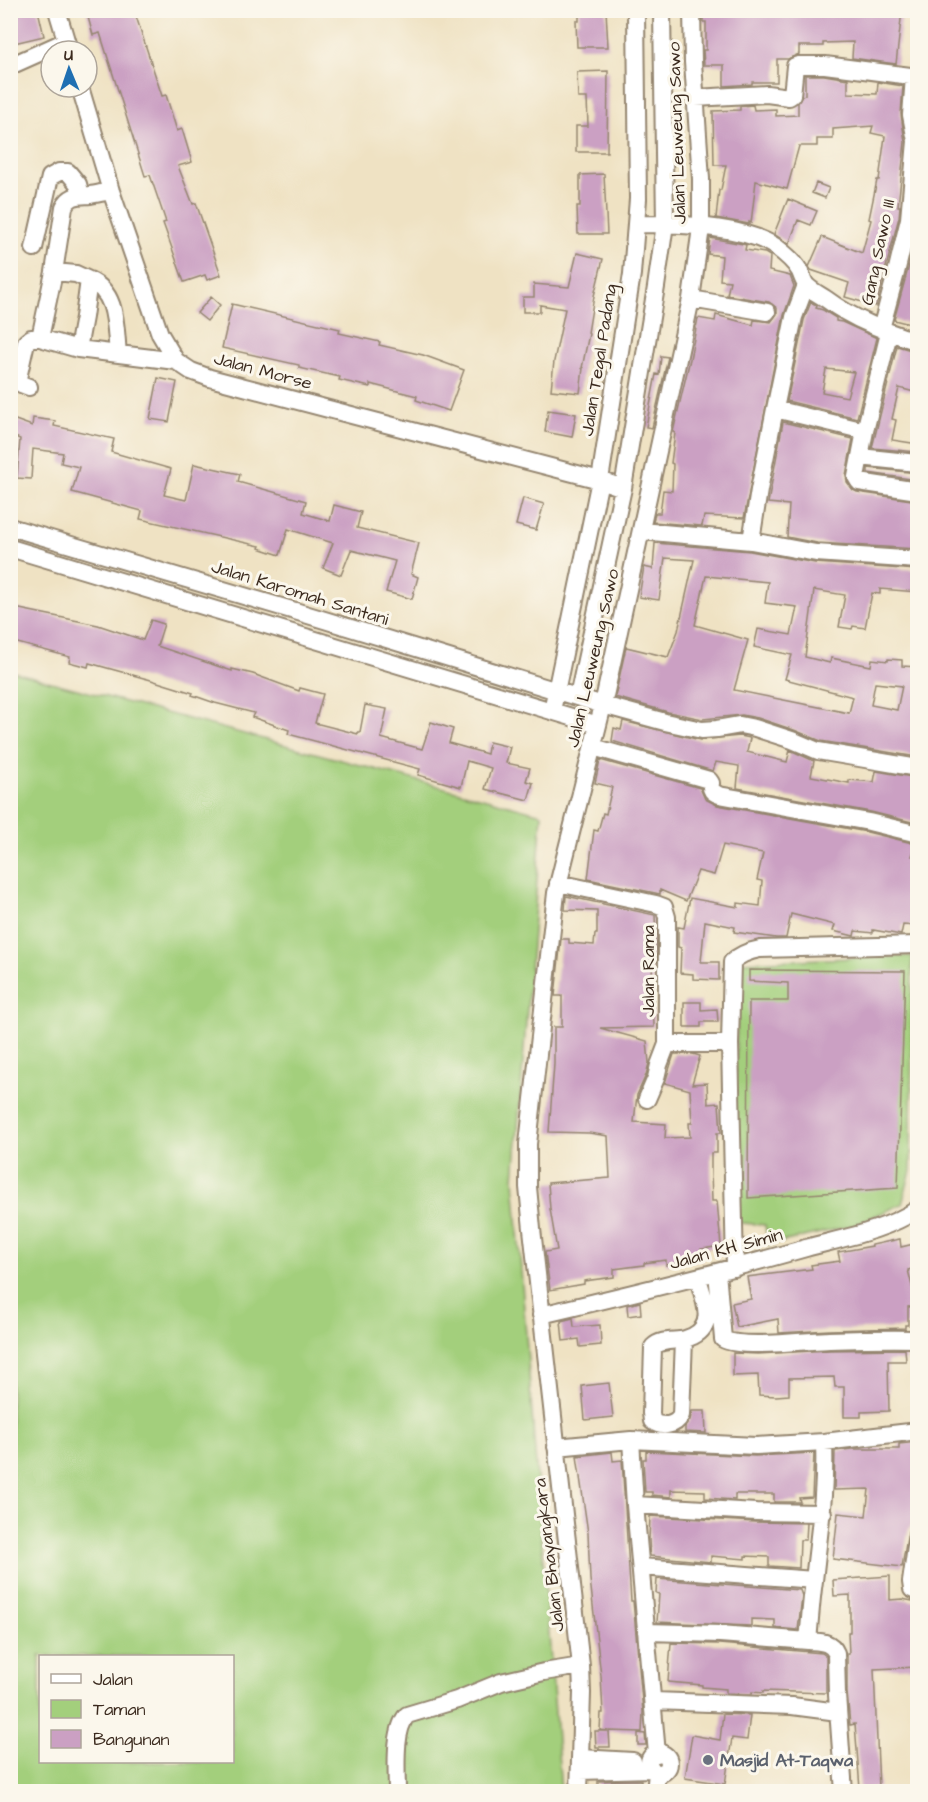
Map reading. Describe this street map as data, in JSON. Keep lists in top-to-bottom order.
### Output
{
  "streets": {
    "street": [
      "Jalan Leuweung Sawo",
      "Gang Sawo III",
      "Jalan Tegal Padang",
      "Jalan Morse",
      "Jalan Karomah Santani",
      "Jalan Rama",
      "Jalan KH Simin",
      "Jalan Bhayangkara"
    ]
  },
  "crossings": [
    ["Jalan Leuweung Sawo", "Jalan Karomah Santani"],
    ["Jalan Leuweung Sawo", "Jalan Rama"],
    ["Jalan Leuweung Sawo", "Jalan KH Simin"],
    ["Jalan Leuweung Sawo", "Jalan Bhayangkara"],
    ["Jalan Tegal Padang", "Jalan Morse"],
    ["Jalan Tegal Padang", "Jalan Karomah Santani"],
    ["Jalan KH Simin", "Jalan Bhayangkara"]
  ],
  "places": ["Masjid At-Taqwa"],
  "legend": ["Jalan", "Taman", "Bangunan"],
  "north": "top"
}
